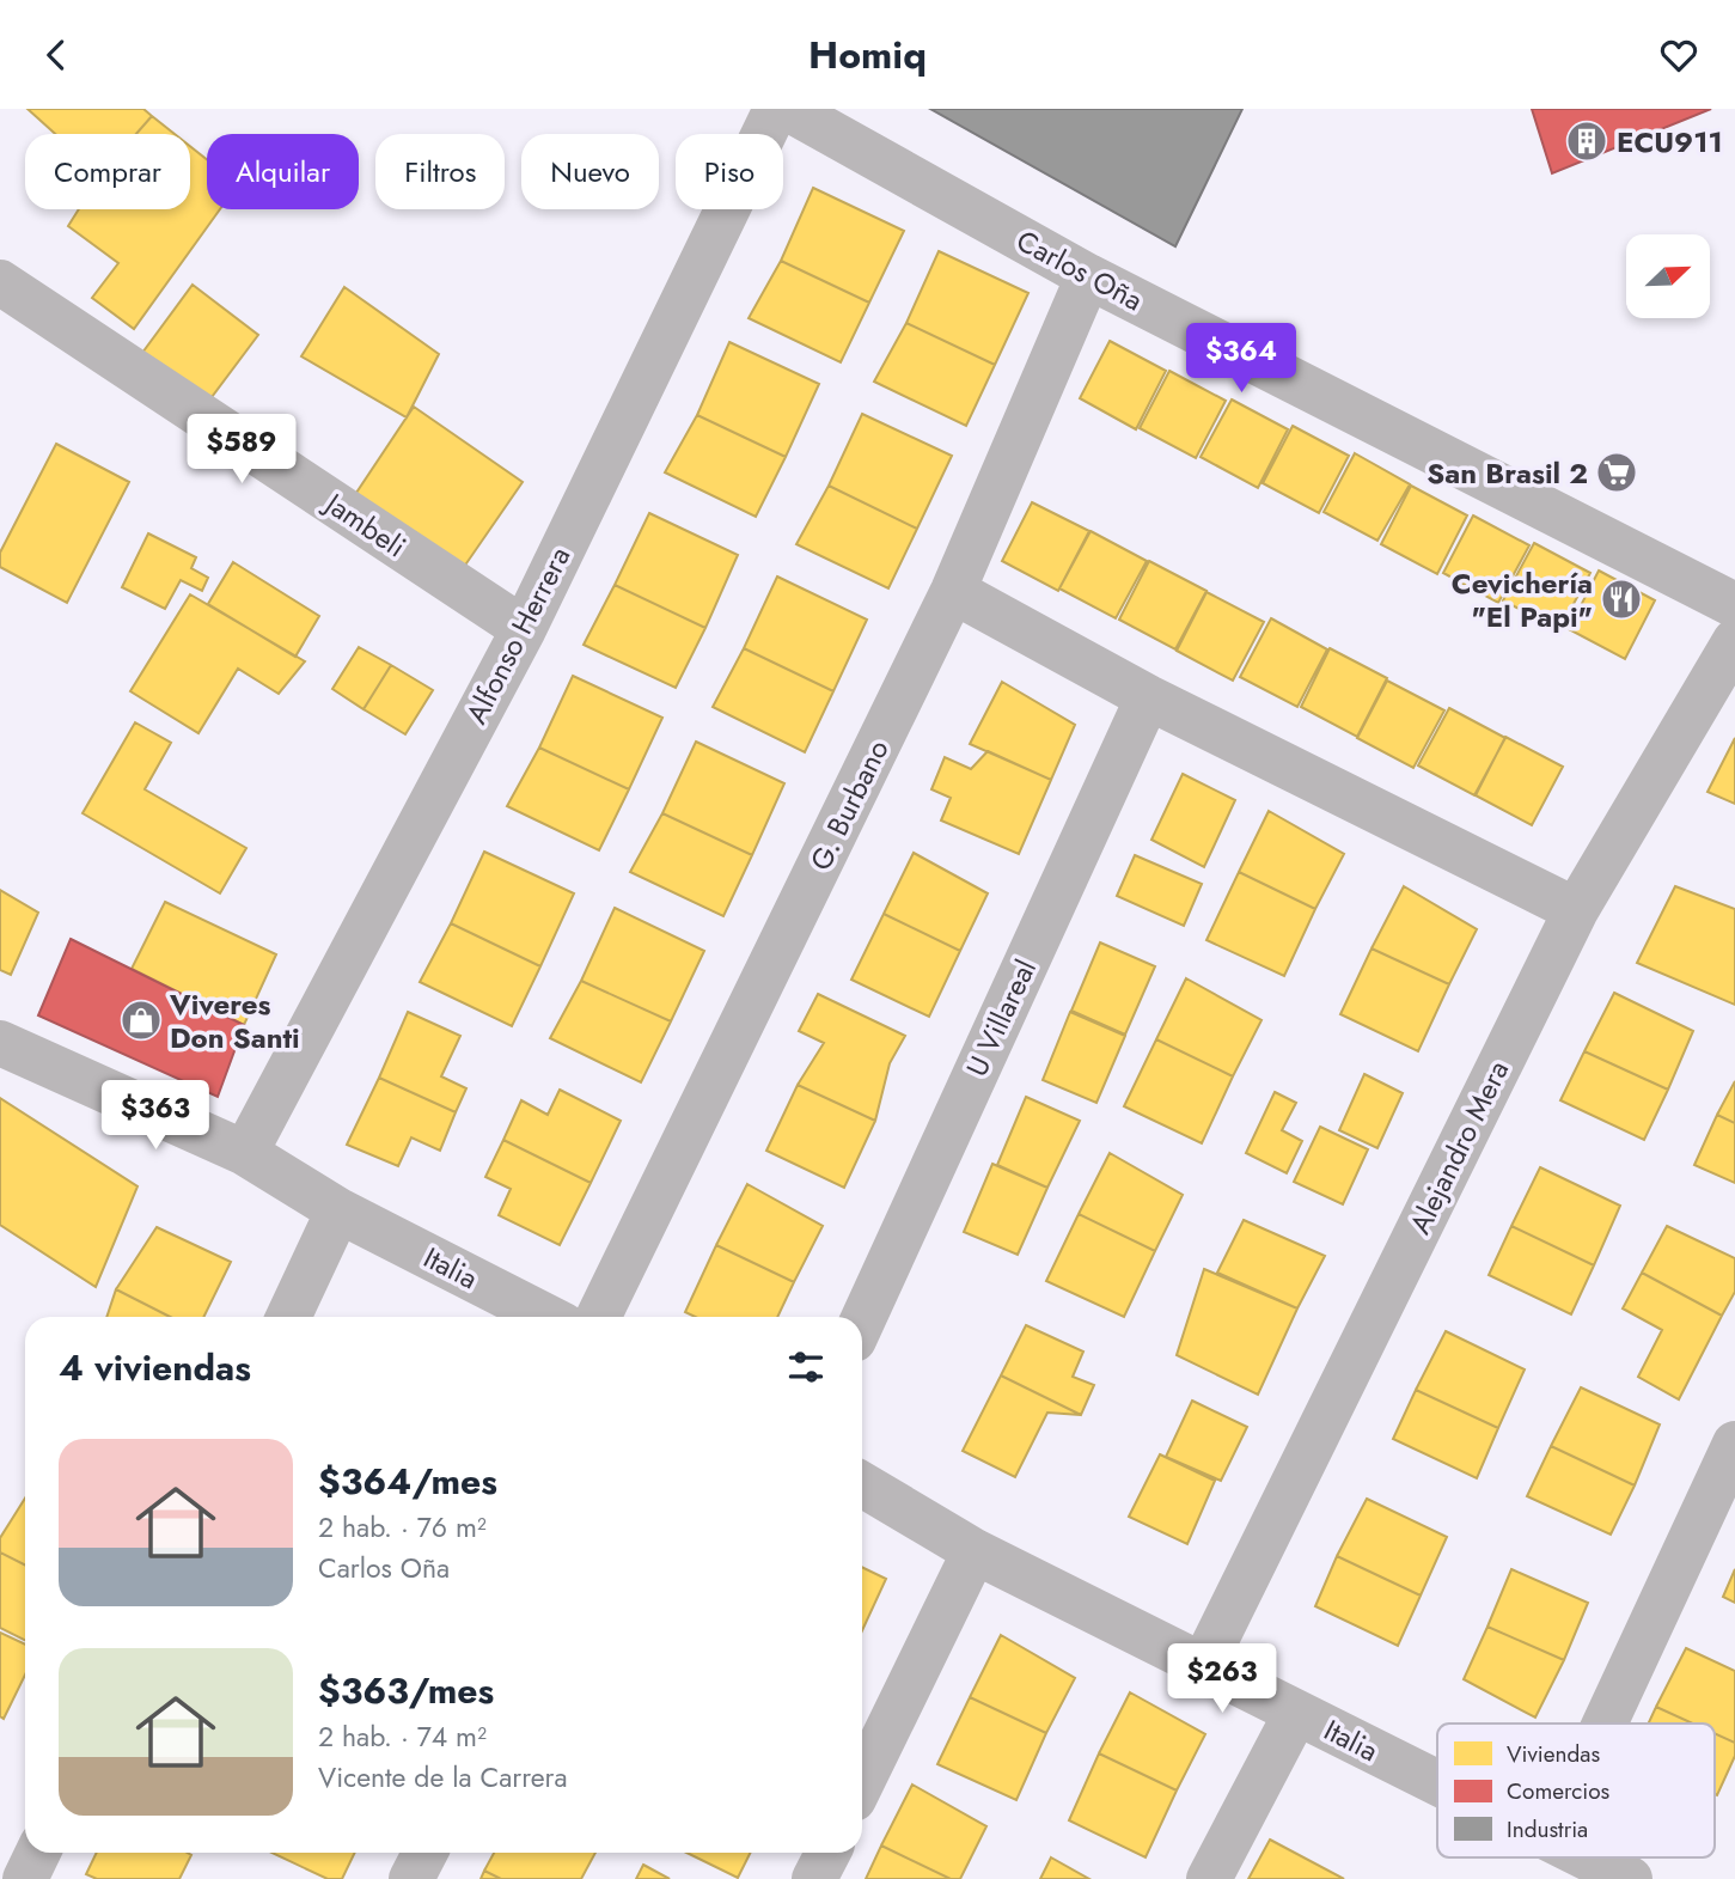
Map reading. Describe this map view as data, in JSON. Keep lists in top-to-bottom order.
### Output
{
  "streets": {
    "street": [
      "Carlos Oña",
      "Jambeli",
      "Alfonso Herrera",
      "G. Burbano",
      "U Villareal",
      "Alejandro Mera",
      "Italia"
    ]
  },
  "crossings": [
    ["Carlos Oña", "G. Burbano"],
    ["Jambeli", "Alfonso Herrera"],
    ["Alfonso Herrera", "Italia"],
    ["Alejandro Mera", "Italia"]
  ],
  "places": {
    "building": ["ECU911"],
    "supermarket": ["San Brasil 2"],
    "restaurant": ["Cevichería \"El Papi\""],
    "shop": ["Viveres Don Santi"]
  },
  "legend": ["Viviendas", "Comercios", "Industria"],
  "north": "top right",
  "page": {
    "header": "Homiq",
    "chip": [
      "Comprar",
      "Alquilar",
      "Filtros",
      "Nuevo",
      "Piso"
    ],
    "price": [
      "$364",
      "$589",
      "$363",
      "$263"
    ],
    "heading": "4 viviendas",
    "list": [
      {
        "name": "$364/mes",
        "note": "2 hab. · 76 m² · Carlos Oña"
      },
      {
        "name": "$363/mes",
        "note": "2 hab. · 74 m² · Vicente de la Carrera"
      }
    ]
  }
}
